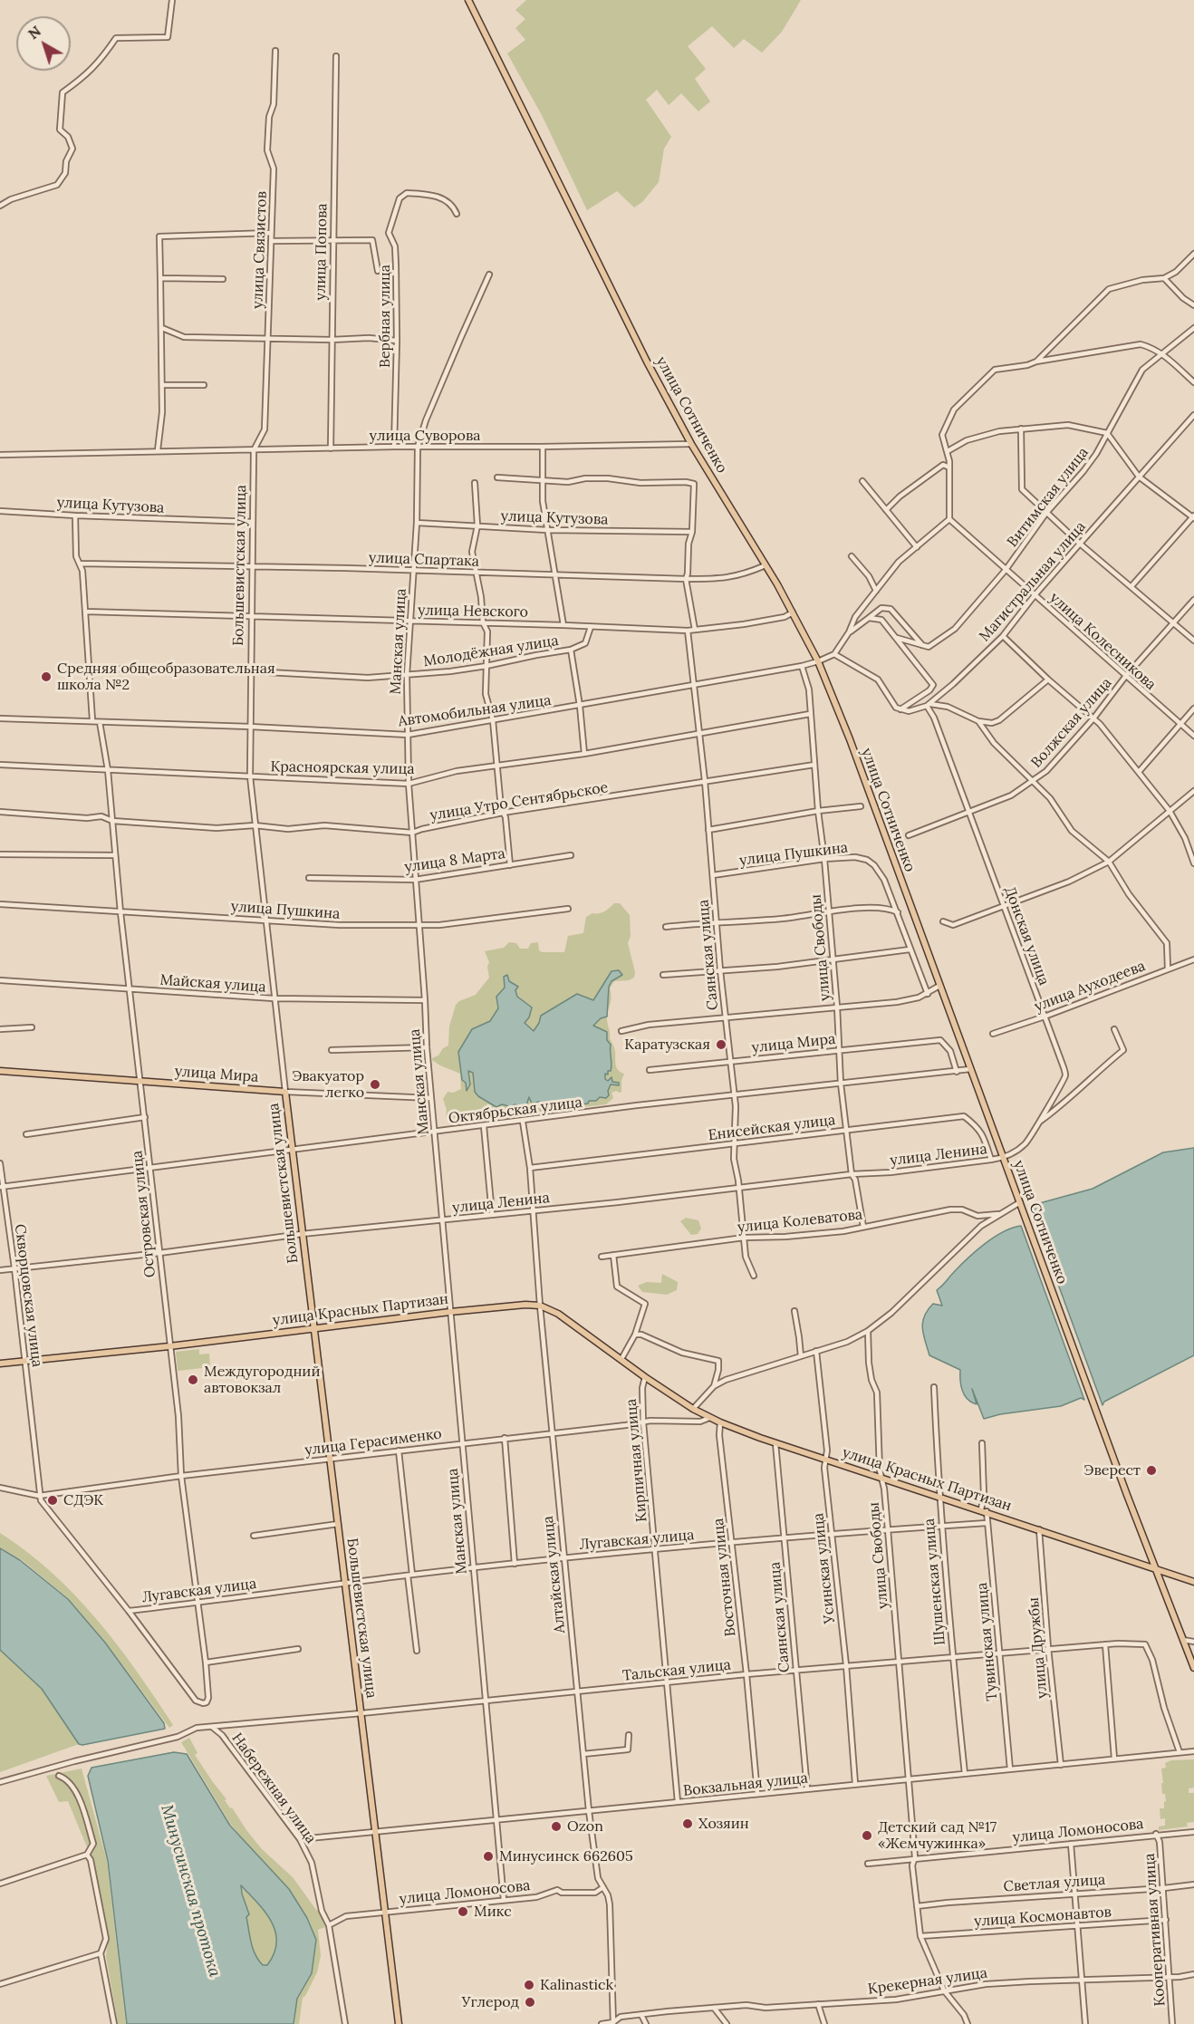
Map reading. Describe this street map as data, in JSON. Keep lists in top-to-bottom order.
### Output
{
  "streets": {
    "main road": [
      "улица Сотниченко",
      "Большевистская улица",
      "улица Мира",
      "улица Красных Партизан"
    ],
    "street": [
      "улица Связистов",
      "улица Попова",
      "Вербная улица",
      "улица Суворова",
      "Витимская улица",
      "улица Кутузова",
      "улица Спартака",
      "Магистральная улица",
      "улица Невского",
      "Манская улица",
      "улица Колесникова",
      "Молодёжная улица",
      "Автомобильная улица",
      "Волжская улица",
      "Красноярская улица",
      "улица Утро Сентябрьское",
      "улица Пушкина",
      "улица 8 Марта",
      "Донская улица",
      "улица Свободы",
      "Саянская улица",
      "Майская улица",
      "улица Ауходеева",
      "Октябрьская улица",
      "Енисейская улица",
      "улица Ленина",
      "Островская улица",
      "улица Колеватова",
      "Скворцовская улица",
      "улица Герасименко",
      "Кирпичная улица",
      "Лугавская улица",
      "Усинская улица",
      "Алтайская улица",
      "Восточная улица",
      "Шушенская улица",
      "Тувинская улица",
      "улица Дружбы",
      "Тальская улица",
      "Вокзальная улица",
      "Набережная улица",
      "улица Ломоносова",
      "Светлая улица",
      "улица Космонавтов",
      "Кооперативная улица",
      "Крекерная улица"
    ]
  },
  "crossings": [
    ["улица Связистов", "улица Суворова"],
    ["улица Связистов", "Большевистская улица"],
    ["улица Попова", "улица Суворова"],
    ["Вербная улица", "улица Суворова"],
    ["улица Сотниченко", "улица Суворова"],
    ["улица Сотниченко", "улица Спартака"],
    ["улица Сотниченко", "улица Невского"],
    ["улица Сотниченко", "Автомобильная улица"],
    ["улица Сотниченко", "Донская улица"],
    ["улица Сотниченко", "Октябрьская улица"],
    ["улица Сотниченко", "улица Ленина"],
    ["улица Сотниченко", "улица Красных Партизан"],
    ["улица Суворова", "Большевистская улица"],
    ["улица Суворова", "Манская улица"],
    ["Витимская улица", "улица Колесникова"],
    ["улица Кутузова", "Большевистская улица"],
    ["улица Кутузова", "Манская улица"],
    ["улица Спартака", "Большевистская улица"],
    ["улица Спартака", "Манская улица"],
    ["Большевистская улица", "улица Невского"],
    ["Большевистская улица", "Молодёжная улица"],
    ["Большевистская улица", "Автомобильная улица"],
    ["Большевистская улица", "Красноярская улица"],
    ["Большевистская улица", "улица Утро Сентябрьское"],
    ["Большевистская улица", "улица Пушкина"],
    ["Большевистская улица", "Майская улица"],
    ["Большевистская улица", "улица Мира"],
    ["Большевистская улица", "Октябрьская улица"],
    ["Большевистская улица", "улица Ленина"],
    ["Большевистская улица", "улица Красных Партизан"],
    ["Большевистская улица", "улица Герасименко"],
    ["Большевистская улица", "Лугавская улица"],
    ["Большевистская улица", "Тальская улица"],
    ["Большевистская улица", "Вокзальная улица"],
    ["Большевистская улица", "улица Ломоносова"],
    ["Магистральная улица", "улица Колесникова"],
    ["Магистральная улица", "Донская улица"],
    ["улица Невского", "Манская улица"],
    ["улица Невского", "Молодёжная улица"],
    ["улица Невского", "Саянская улица"],
    ["Манская улица", "Молодёжная улица"],
    ["Манская улица", "Автомобильная улица"],
    ["Манская улица", "Красноярская улица"],
    ["Манская улица", "улица Утро Сентябрьское"],
    ["Манская улица", "улица Пушкина"],
    ["Манская улица", "улица 8 Марта"],
    ["Манская улица", "Майская улица"],
    ["Манская улица", "улица Мира"],
    ["Манская улица", "Октябрьская улица"],
    ["Манская улица", "улица Ленина"],
    ["Манская улица", "улица Красных Партизан"],
    ["Манская улица", "улица Герасименко"],
    ["Манская улица", "Лугавская улица"],
    ["Манская улица", "Тальская улица"],
    ["Манская улица", "Вокзальная улица"],
    ["Манская улица", "улица Ломоносова"],
    ["улица Колесникова", "Волжская улица"],
    ["Автомобильная улица", "улица Свободы"],
    ["Автомобильная улица", "Саянская улица"],
    ["Автомобильная улица", "Островская улица"],
    ["Волжская улица", "Донская улица"],
    ["Красноярская улица", "улица Свободы"],
    ["Красноярская улица", "Саянская улица"],
    ["Красноярская улица", "Островская улица"],
    ["улица Утро Сентябрьское", "улица Свободы"],
    ["улица Утро Сентябрьское", "Саянская улица"],
    ["улица Утро Сентябрьское", "Островская улица"],
    ["улица Пушкина", "улица Свободы"],
    ["улица Пушкина", "Саянская улица"],
    ["улица Пушкина", "Островская улица"],
    ["Донская улица", "улица Ауходеева"],
    ["Донская улица", "улица Ленина"],
    ["улица Свободы", "улица Мира"],
    ["улица Свободы", "Октябрьская улица"],
    ["улица Свободы", "Енисейская улица"],
    ["улица Свободы", "улица Ленина"],
    ["улица Свободы", "улица Колеватова"],
    ["улица Свободы", "улица Красных Партизан"],
    ["улица Свободы", "Лугавская улица"],
    ["улица Свободы", "Тальская улица"],
    ["улица Свободы", "Вокзальная улица"],
    ["улица Свободы", "улица Ломоносова"],
    ["улица Свободы", "Светлая улица"],
    ["улица Свободы", "улица Космонавтов"],
    ["улица Свободы", "Крекерная улица"],
    ["Саянская улица", "улица Мира"],
    ["Саянская улица", "Октябрьская улица"],
    ["Саянская улица", "Енисейская улица"],
    ["Саянская улица", "улица Ленина"],
    ["Саянская улица", "улица Колеватова"],
    ["Саянская улица", "улица Красных Партизан"],
    ["Саянская улица", "Лугавская улица"],
    ["Саянская улица", "Тальская улица"],
    ["Саянская улица", "Вокзальная улица"],
    ["Майская улица", "Островская улица"],
    ["улица Мира", "Октябрьская улица"],
    ["улица Мира", "Островская улица"],
    ["Октябрьская улица", "Островская улица"],
    ["Октябрьская улица", "Скворцовская улица"],
    ["Октябрьская улица", "Алтайская улица"],
    ["Енисейская улица", "улица Ленина"],
    ["Енисейская улица", "Алтайская улица"],
    ["улица Ленина", "Островская улица"],
    ["улица Ленина", "Скворцовская улица"],
    ["улица Ленина", "Алтайская улица"],
    ["Островская улица", "улица Красных Партизан"],
    ["Островская улица", "улица Герасименко"],
    ["Островская улица", "Лугавская улица"],
    ["Скворцовская улица", "улица Красных Партизан"],
    ["Скворцовская улица", "улица Герасименко"],
    ["улица Красных Партизан", "улица Герасименко"],
    ["улица Красных Партизан", "Кирпичная улица"],
    ["улица Красных Партизан", "Усинская улица"],
    ["улица Красных Партизан", "Алтайская улица"],
    ["улица Красных Партизан", "Восточная улица"],
    ["улица Красных Партизан", "Шушенская улица"],
    ["улица Красных Партизан", "Тувинская улица"],
    ["улица Красных Партизан", "улица Дружбы"],
    ["улица Герасименко", "Кирпичная улица"],
    ["улица Герасименко", "Алтайская улица"],
    ["Кирпичная улица", "Лугавская улица"],
    ["Кирпичная улица", "Тальская улица"],
    ["Кирпичная улица", "Вокзальная улица"],
    ["Лугавская улица", "Усинская улица"],
    ["Лугавская улица", "Алтайская улица"],
    ["Лугавская улица", "Восточная улица"],
    ["Лугавская улица", "Шушенская улица"],
    ["Лугавская улица", "Тувинская улица"],
    ["Усинская улица", "Тальская улица"],
    ["Усинская улица", "Вокзальная улица"],
    ["Алтайская улица", "Тальская улица"],
    ["Алтайская улица", "Вокзальная улица"],
    ["Алтайская улица", "улица Ломоносова"],
    ["Алтайская улица", "Крекерная улица"],
    ["Восточная улица", "Тальская улица"],
    ["Восточная улица", "Вокзальная улица"],
    ["Шушенская улица", "Тальская улица"],
    ["Шушенская улица", "Вокзальная улица"],
    ["Тувинская улица", "Тальская улица"],
    ["Тувинская улица", "Вокзальная улица"],
    ["улица Дружбы", "Тальская улица"],
    ["улица Дружбы", "Вокзальная улица"],
    ["Тальская улица", "Вокзальная улица"],
    ["Тальская улица", "Набережная улица"],
    ["Вокзальная улица", "Набережная улица"],
    ["Набережная улица", "улица Ломоносова"],
    ["улица Ломоносова", "Кооперативная улица"],
    ["Светлая улица", "Кооперативная улица"],
    ["улица Космонавтов", "Кооперативная улица"],
    ["Кооперативная улица", "Крекерная улица"]
  ],
  "water": ["Минусинская протока"],
  "places": [
    "Средняя общеобразовательная школа №2",
    "Каратузская",
    "Эвакуатор легко",
    "Междугородний автовокзал",
    "Эверест",
    "СДЭК",
    "Хозяин",
    "Ozon",
    "Детский сад №17 «Жемчужинка»",
    "Минусинск 662605",
    "Микс",
    "Kalinastick",
    "Углерод"
  ],
  "north": "top left"
}
